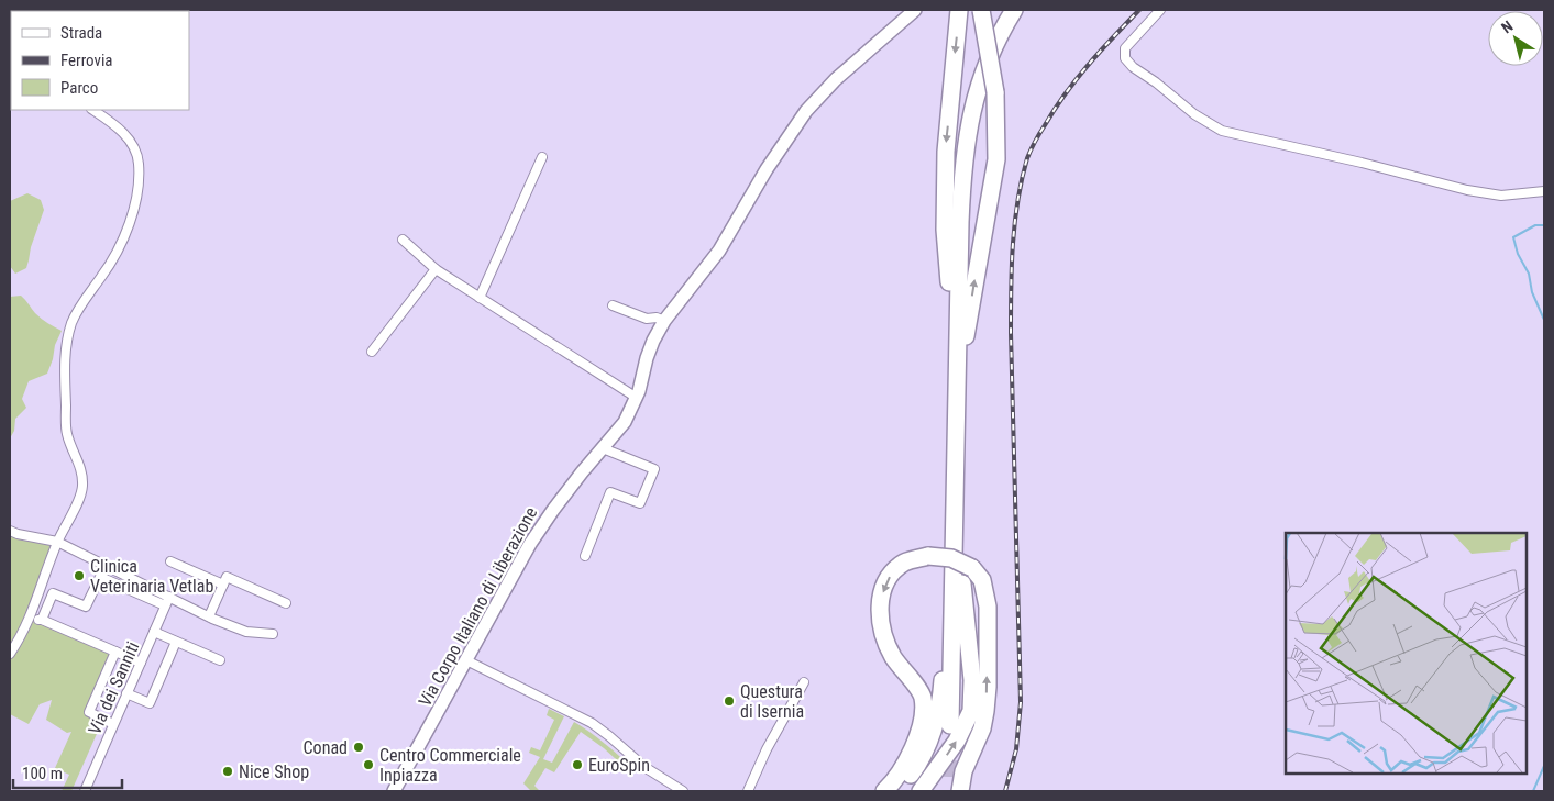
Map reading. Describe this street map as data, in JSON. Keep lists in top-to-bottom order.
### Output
{
  "streets": {
    "street": ["Via Corpo Italiano di Liberazione", "Via dei Sanniti"]
  },
  "places": [
    "Clinica Veterinaria Vetlab",
    "Questura di Isernia",
    "Conad",
    "Centro Commerciale Inpiazza",
    "EuroSpin",
    "Nice Shop"
  ],
  "legend": ["Strada", "Ferrovia", "Parco"],
  "scale_bar": "100 m",
  "north": "top left"
}
